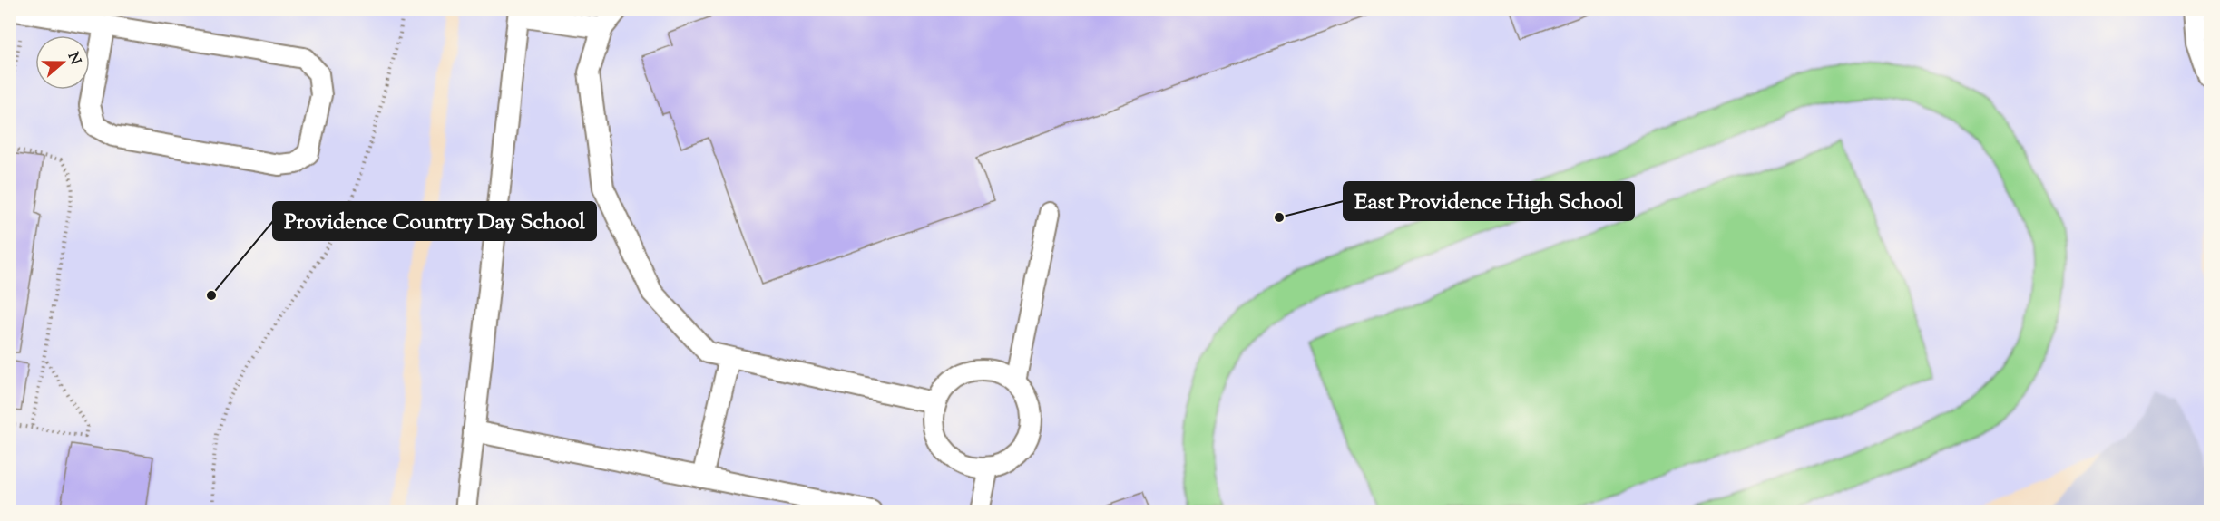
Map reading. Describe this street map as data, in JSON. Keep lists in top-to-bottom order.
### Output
{
  "places": ["East Providence High School", "Providence Country Day School"],
  "north": "right"
}
